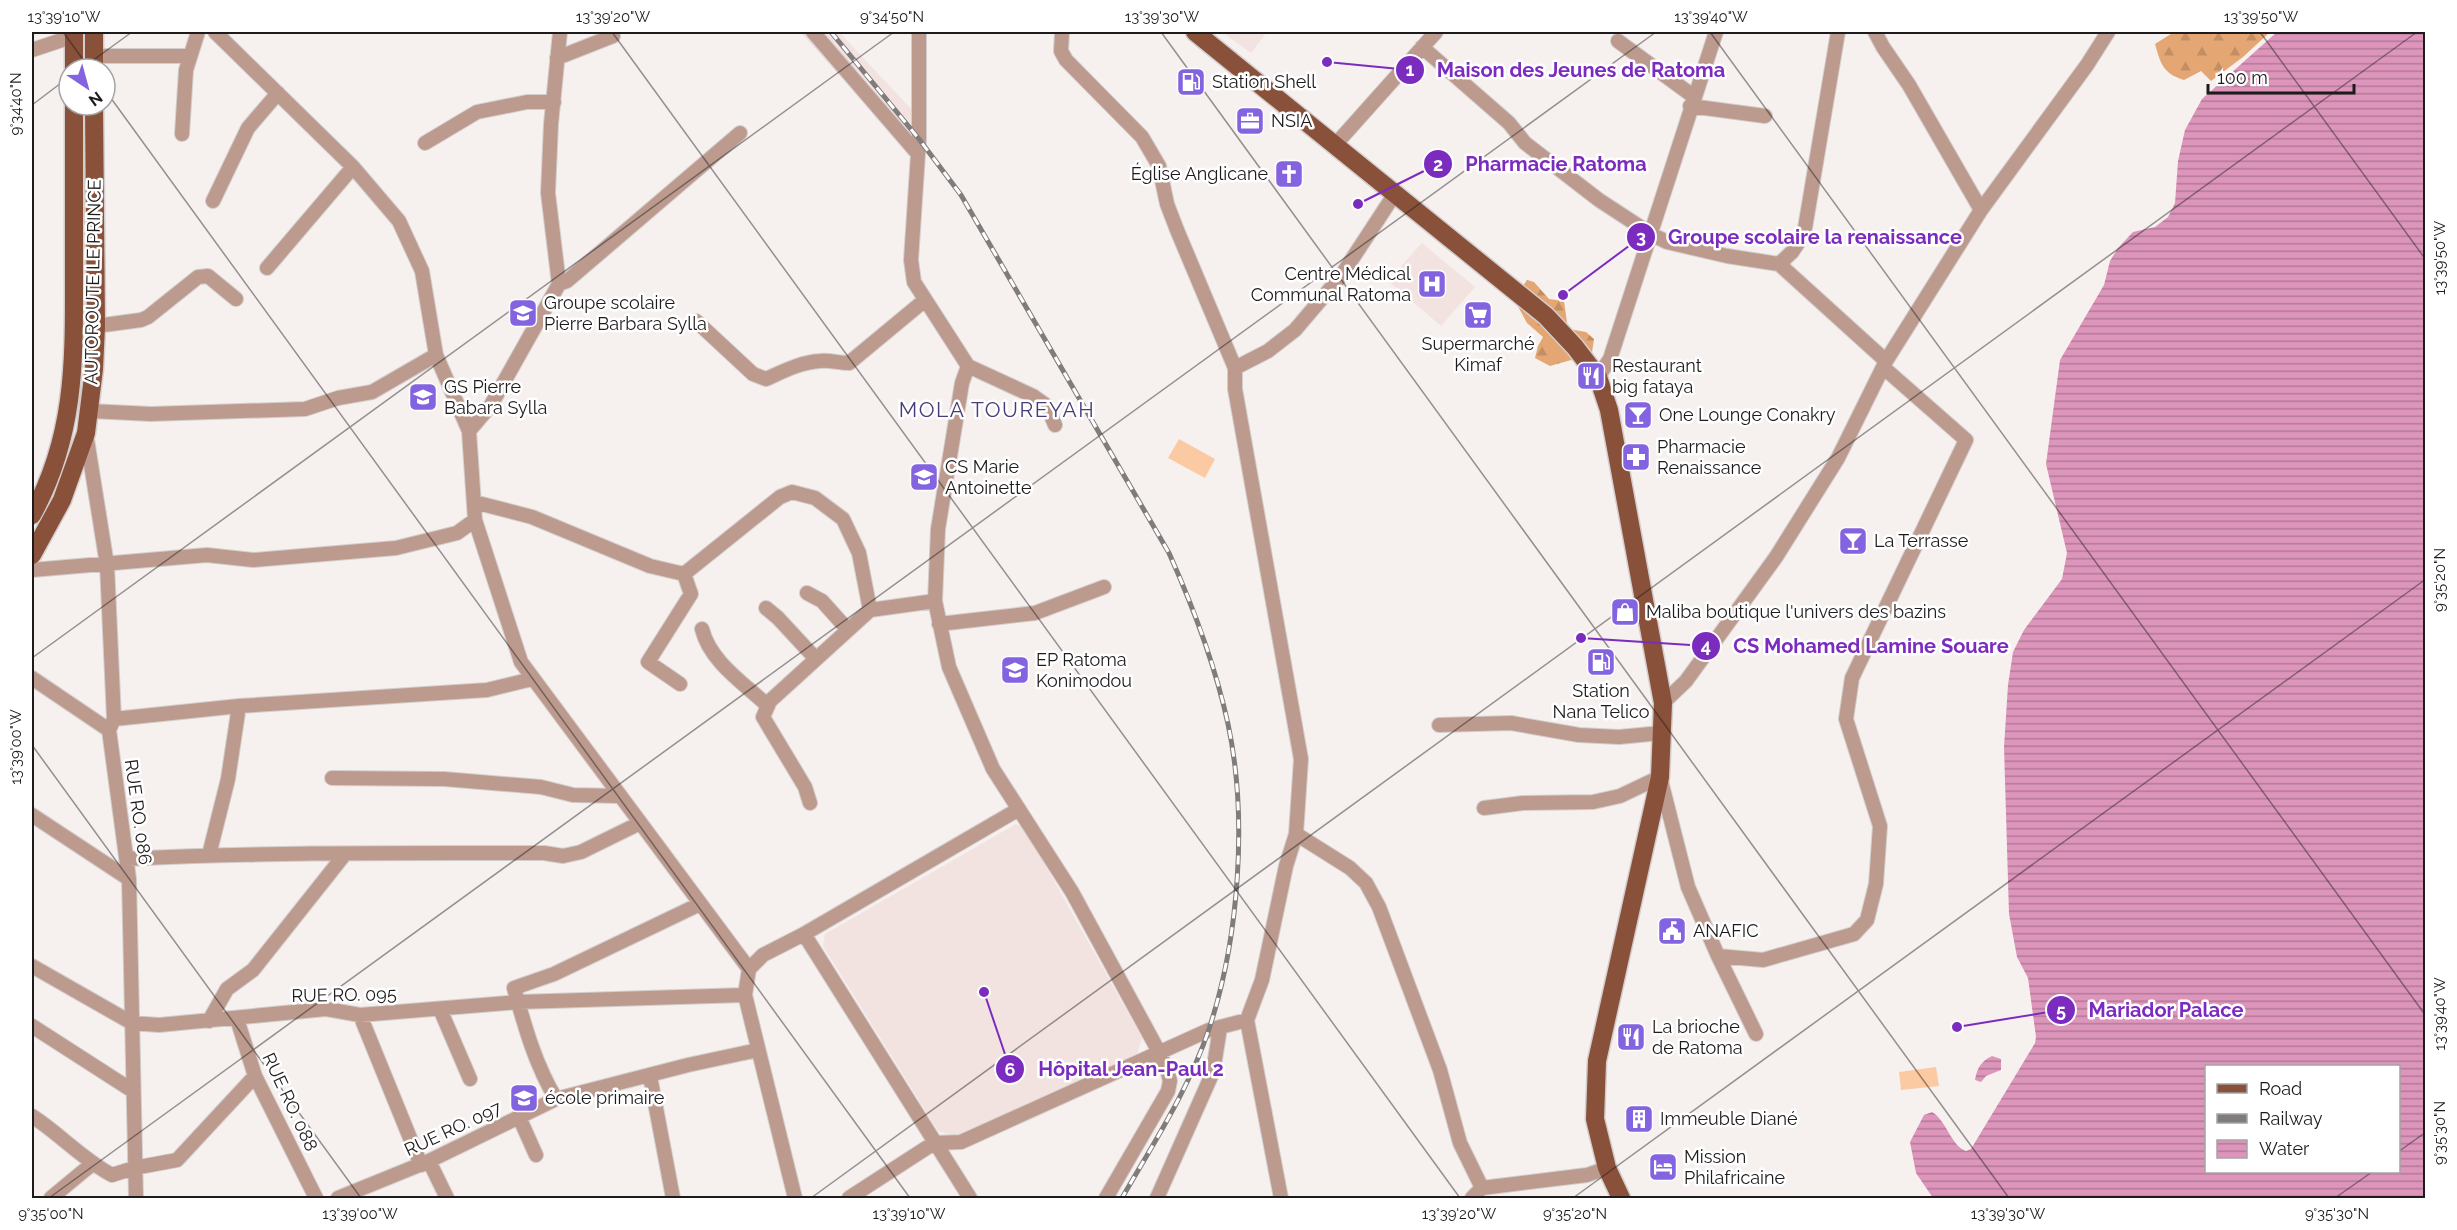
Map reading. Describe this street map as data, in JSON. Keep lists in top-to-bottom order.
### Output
{
  "streets": {
    "main road": ["AUTOROUTE LE PRINCE"],
    "street": [
      "RUE RO. 086",
      "RUE RO. 095",
      "RUE RO. 088",
      "RUE RO. 097"
    ]
  },
  "crossings": [
    ["AUTOROUTE LE PRINCE", "RUE RO. 086"],
    ["RUE RO. 086", "RUE RO. 095"],
    ["RUE RO. 095", "RUE RO. 088"]
  ],
  "districts": ["MOLA TOUREYAH"],
  "places": {
    "other": [
      "Maison des Jeunes de Ratoma",
      "Pharmacie Ratoma",
      "Groupe scolaire la renaissance",
      "CS Mohamed Lamine Souare",
      "Hôpital Jean-Paul 2",
      "Mariador Palace"
    ],
    "fuel station": ["Station Shell", "Station Nana Telico"],
    "office": ["NSIA"],
    "church": ["Église Anglicane"],
    "hospital": ["Centre Médical Communal Ratoma"],
    "school or university": [
      "Groupe scolaire Pierre Barbara Sylla",
      "GS Pierre Babara Sylla",
      "CS Marie Antoinette",
      "EP Ratoma Konimodou",
      "école primaire"
    ],
    "supermarket": ["Supermarché Kimaf"],
    "restaurant": ["Restaurant big fataya", "La brioche de Ratoma"],
    "bar": ["One Lounge Conakry", "La Terrasse"],
    "pharmacy": ["Pharmacie Renaissance"],
    "shop": ["Maliba boutique l'univers des bazins"],
    "public building": ["ANAFIC"],
    "building": ["Immeuble Diané"],
    "hotel": ["Mission Philafricaine"]
  },
  "legend": ["Road", "Railway", "Water"],
  "scale_bar": "100 m",
  "north": "bottom right",
  "coordinates": [
    "13°39'10\"W",
    "13°39'20\"W",
    "9°34'50\"N",
    "13°39'30\"W",
    "13°39'40\"W",
    "13°39'50\"W",
    "9°34'40\"N",
    "9°35'20\"N",
    "13°39'00\"W",
    "9°35'30\"N",
    "9°35'00\"N"
  ]
}
